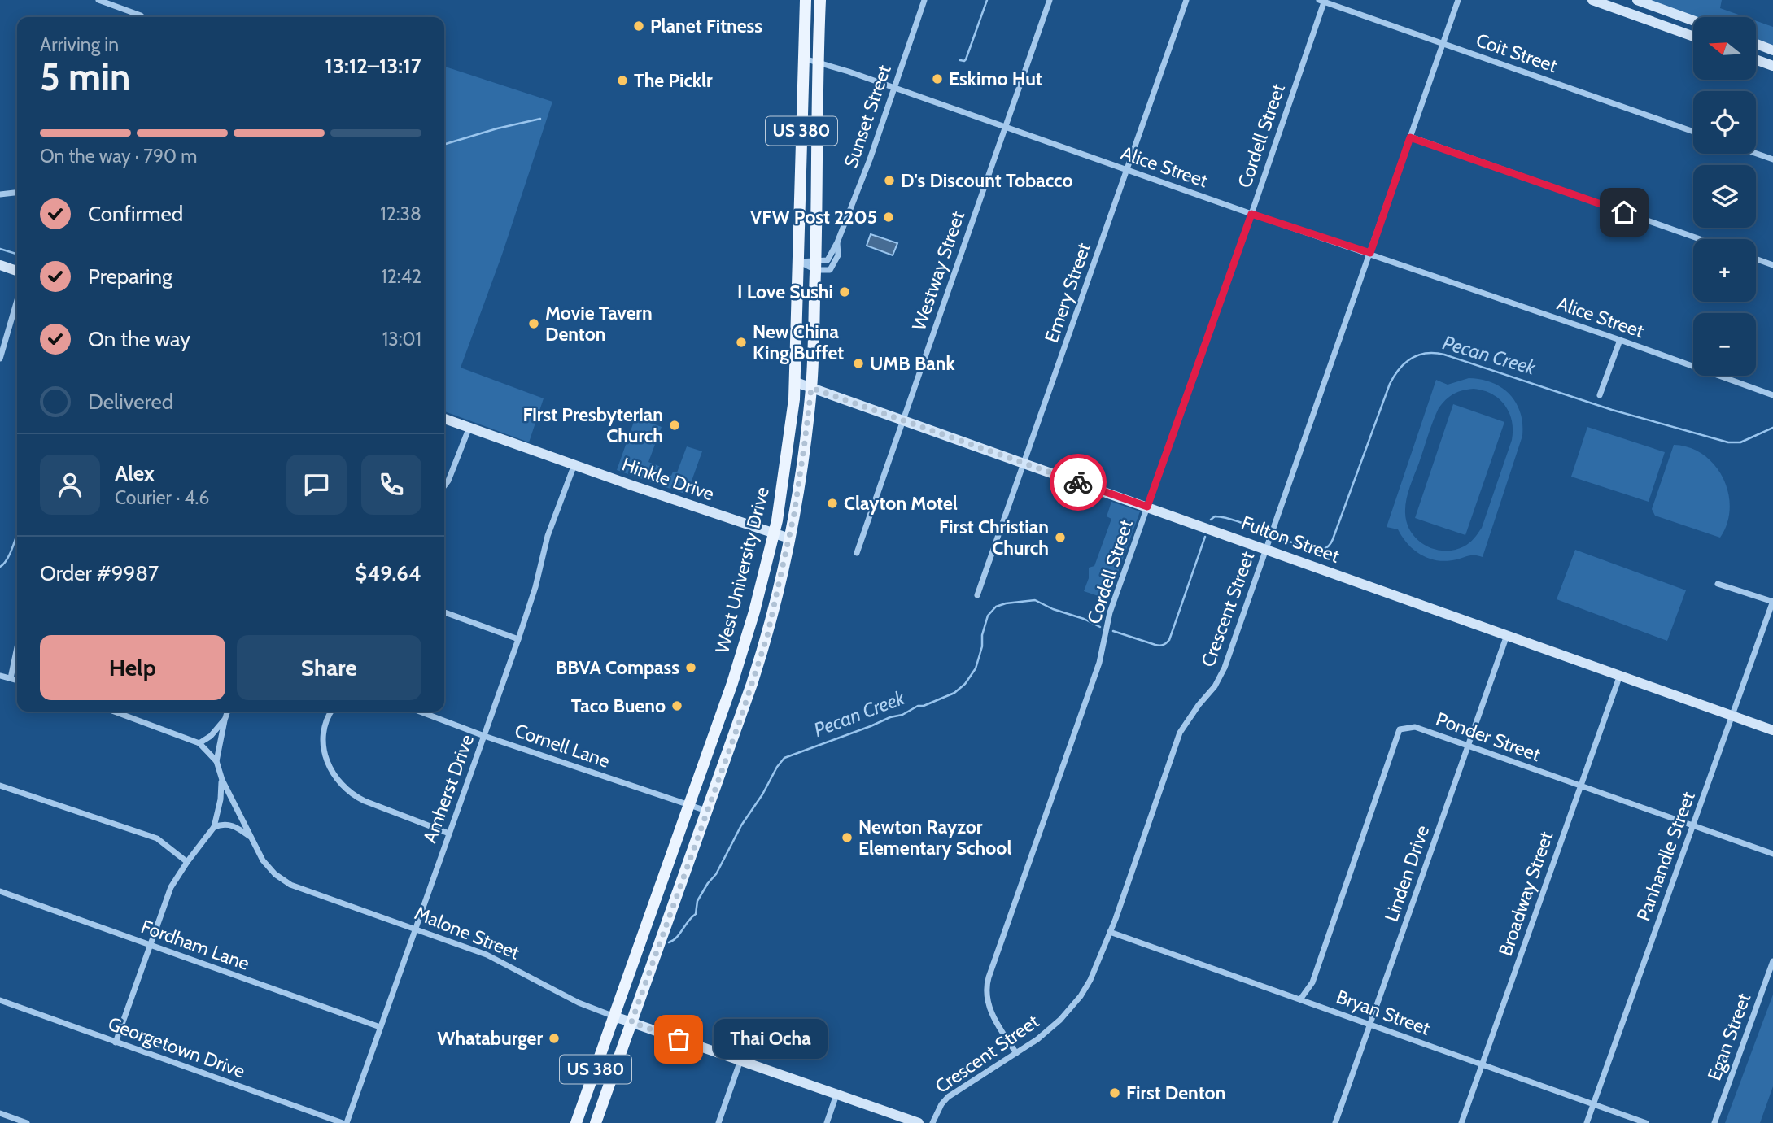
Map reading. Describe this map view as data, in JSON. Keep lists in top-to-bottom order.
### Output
{
  "streets": {
    "main road": ["US 380", "West University Drive"],
    "street": [
      "Coit Street",
      "Sunset Street",
      "Cordell Street",
      "Alice Street",
      "Westway Street",
      "Emery Street",
      "Hinkle Drive",
      "Fulton Street",
      "Crescent Street",
      "Ponder Street",
      "Cornell Lane",
      "Amherst Drive",
      "Panhandle Street",
      "Linden Drive",
      "Broadway Street",
      "Malone Street",
      "Fordham Lane",
      "Bryan Street",
      "Egan Street",
      "Georgetown Drive"
    ]
  },
  "crossings": [
    ["Coit Street", "Cordell Street"],
    ["Coit Street", "Crescent Street"],
    ["Sunset Street", "Alice Street"],
    ["Sunset Street", "West University Drive"],
    ["Cordell Street", "Alice Street"],
    ["Cordell Street", "Fulton Street"],
    ["Cordell Street", "Crescent Street"],
    ["Alice Street", "Westway Street"],
    ["Alice Street", "Emery Street"],
    ["Alice Street", "West University Drive"],
    ["Alice Street", "Crescent Street"],
    ["Westway Street", "Fulton Street"],
    ["Emery Street", "Fulton Street"],
    ["Hinkle Drive", "West University Drive"],
    ["Hinkle Drive", "Amherst Drive"],
    ["Fulton Street", "West University Drive"],
    ["Fulton Street", "Crescent Street"],
    ["Fulton Street", "Panhandle Street"],
    ["Fulton Street", "Linden Drive"],
    ["Fulton Street", "Broadway Street"],
    ["West University Drive", "Cornell Lane"],
    ["West University Drive", "Malone Street"],
    ["Crescent Street", "Bryan Street"],
    ["Ponder Street", "Panhandle Street"],
    ["Ponder Street", "Linden Drive"],
    ["Ponder Street", "Broadway Street"],
    ["Ponder Street", "Bryan Street"],
    ["Cornell Lane", "Amherst Drive"],
    ["Amherst Drive", "Malone Street"],
    ["Amherst Drive", "Fordham Lane"],
    ["Amherst Drive", "Georgetown Drive"],
    ["Panhandle Street", "Bryan Street"],
    ["Linden Drive", "Bryan Street"],
    ["Broadway Street", "Bryan Street"]
  ],
  "water": ["Pecan Creek"],
  "places": [
    "Planet Fitness",
    "Eskimo Hut",
    "The Picklr",
    "D's Discount Tobacco",
    "VFW Post 2205",
    "I Love Sushi",
    "Movie Tavern Denton",
    "New China King Buffet",
    "UMB Bank",
    "First Presbyterian Church",
    "Clayton Motel",
    "First Christian Church",
    "BBVA Compass",
    "Taco Bueno",
    "Newton Rayzor Elementary School",
    "Whataburger",
    "Thai Ocha",
    "First Denton"
  ],
  "north": "left",
  "page": {
    "map_buttons": ["+", "−"],
    "heading": ["5 min", "Arriving in", "13:12–13:17"],
    "panel": [
      "Alex",
      "Courier · 4.6",
      "Order #9987",
      "$49.64"
    ],
    "bar": "On the way · 790 m",
    "list": [
      ["Confirmed", "12:38"],
      ["Preparing", "12:42"],
      ["On the way", "13:01"],
      "Delivered"
    ],
    "buttons": ["Help", "Share"],
    "bubble": "Thai Ocha"
  }
}
